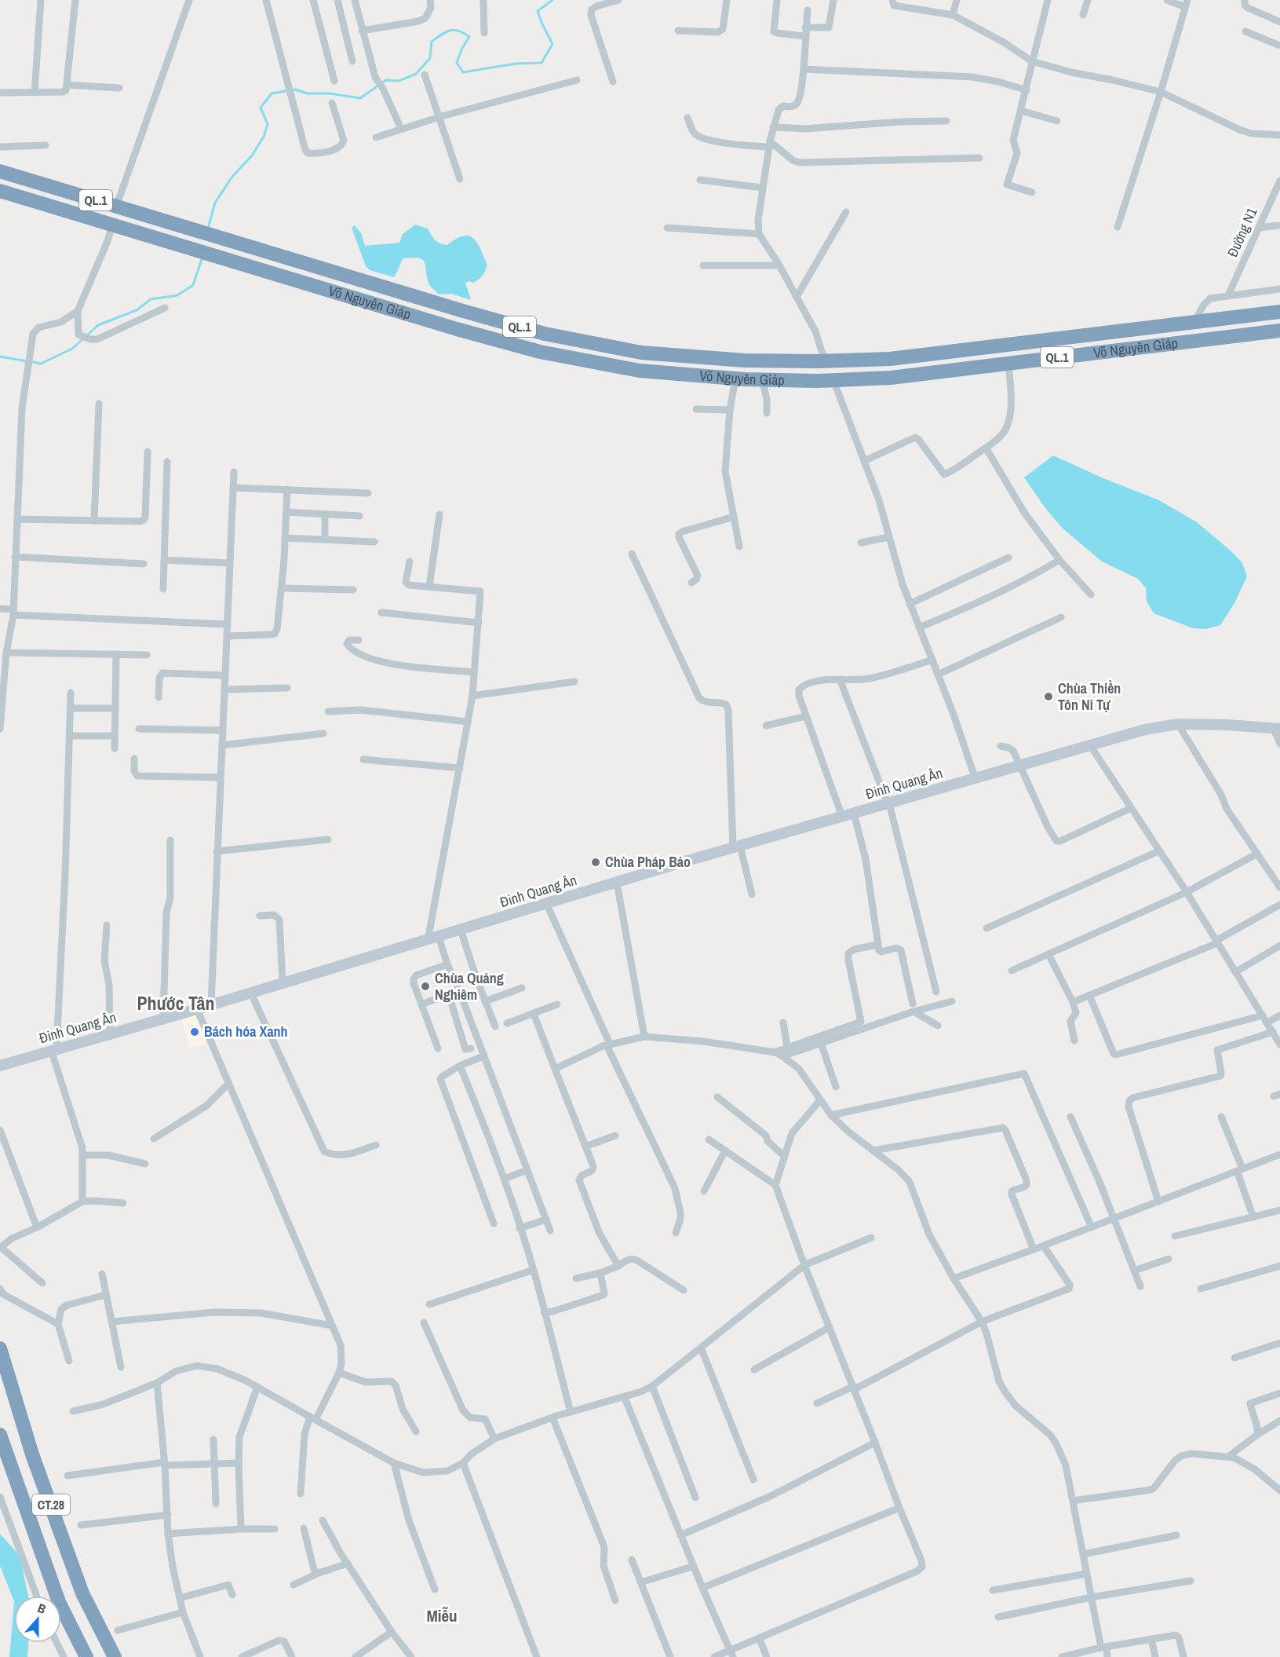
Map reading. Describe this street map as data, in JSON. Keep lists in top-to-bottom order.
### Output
{
  "streets": {
    "highway": ["QL.1", "Võ Nguyên Giáp", "CT.28"],
    "street": ["Đường N1", "Đinh Quang Ân"]
  },
  "crossings": [
    ["QL.1", "Võ Nguyên Giáp"]
  ],
  "districts": ["Phước Tân", "Miễu"],
  "places": [
    "Chùa Thiền Tôn Ni Tự",
    "Chùa Pháp Bảo",
    "Chùa Quảng Nghiêm",
    "Bách hóa Xanh"
  ],
  "north": "top"
}
